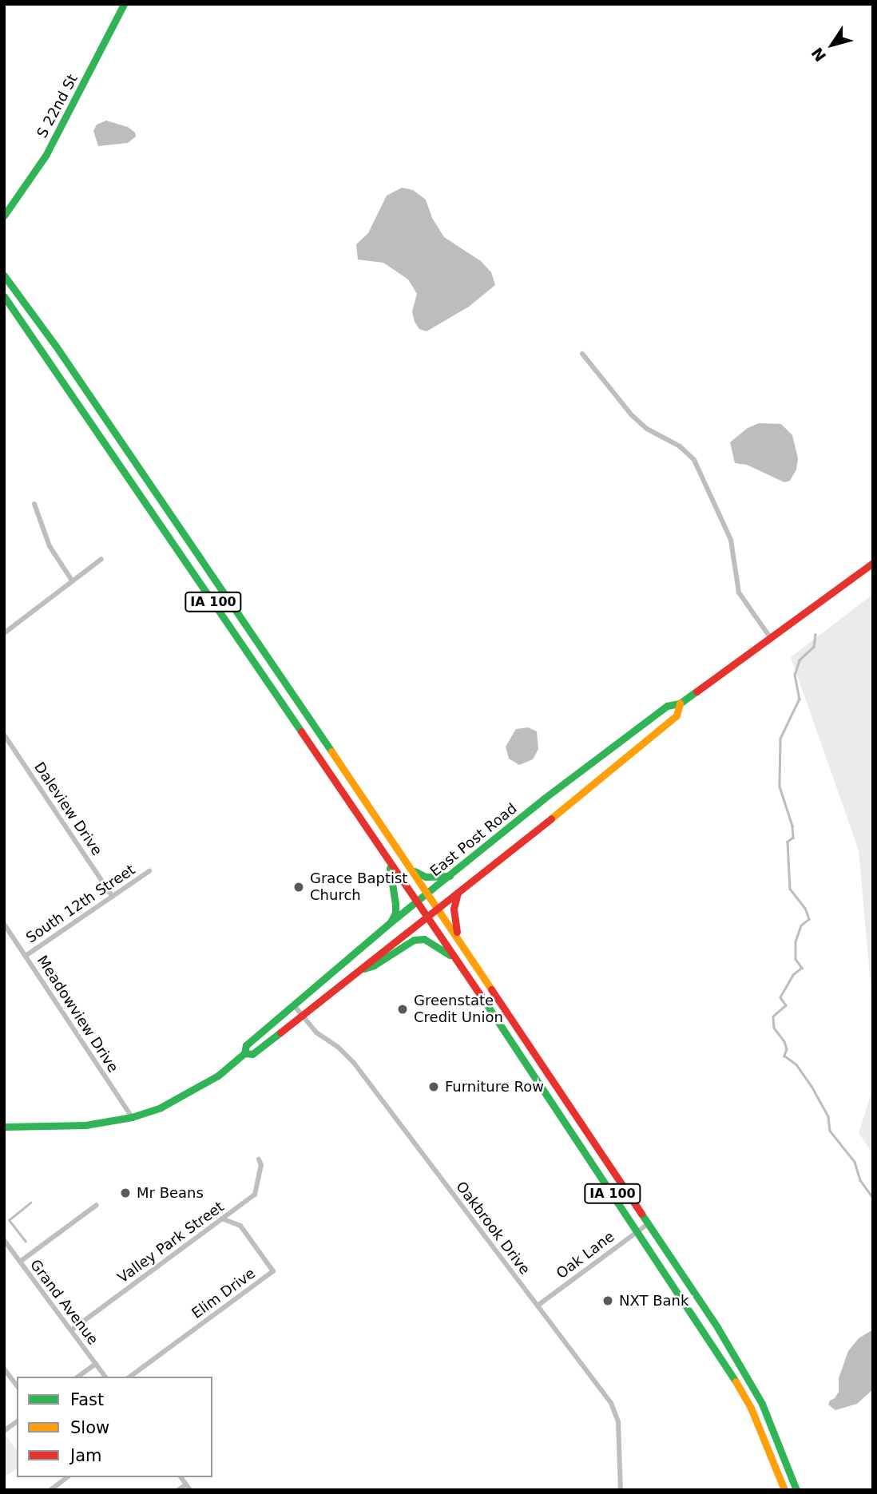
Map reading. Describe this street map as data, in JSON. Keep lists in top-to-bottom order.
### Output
{
  "streets": {
    "main road": ["S 22nd St", "IA 100", "East Post Road"],
    "street": [
      "Daleview Drive",
      "South 12th Street",
      "Meadowview Drive",
      "Oakbrook Drive",
      "Valley Park Street",
      "Oak Lane",
      "Elim Drive",
      "Grand Avenue"
    ]
  },
  "crossings": [
    ["IA 100", "East Post Road"],
    ["IA 100", "Oak Lane"],
    ["Daleview Drive", "South 12th Street"],
    ["East Post Road", "Meadowview Drive"],
    ["East Post Road", "Oakbrook Drive"],
    ["South 12th Street", "Meadowview Drive"],
    ["Oakbrook Drive", "Oak Lane"],
    ["Valley Park Street", "Elim Drive"],
    ["Valley Park Street", "Grand Avenue"]
  ],
  "places": [
    "Grace Baptist Church",
    "Greenstate Credit Union",
    "Furniture Row",
    "Mr Beans",
    "NXT Bank"
  ],
  "legend": ["Fast", "Slow", "Jam"],
  "north": "bottom left"
}
